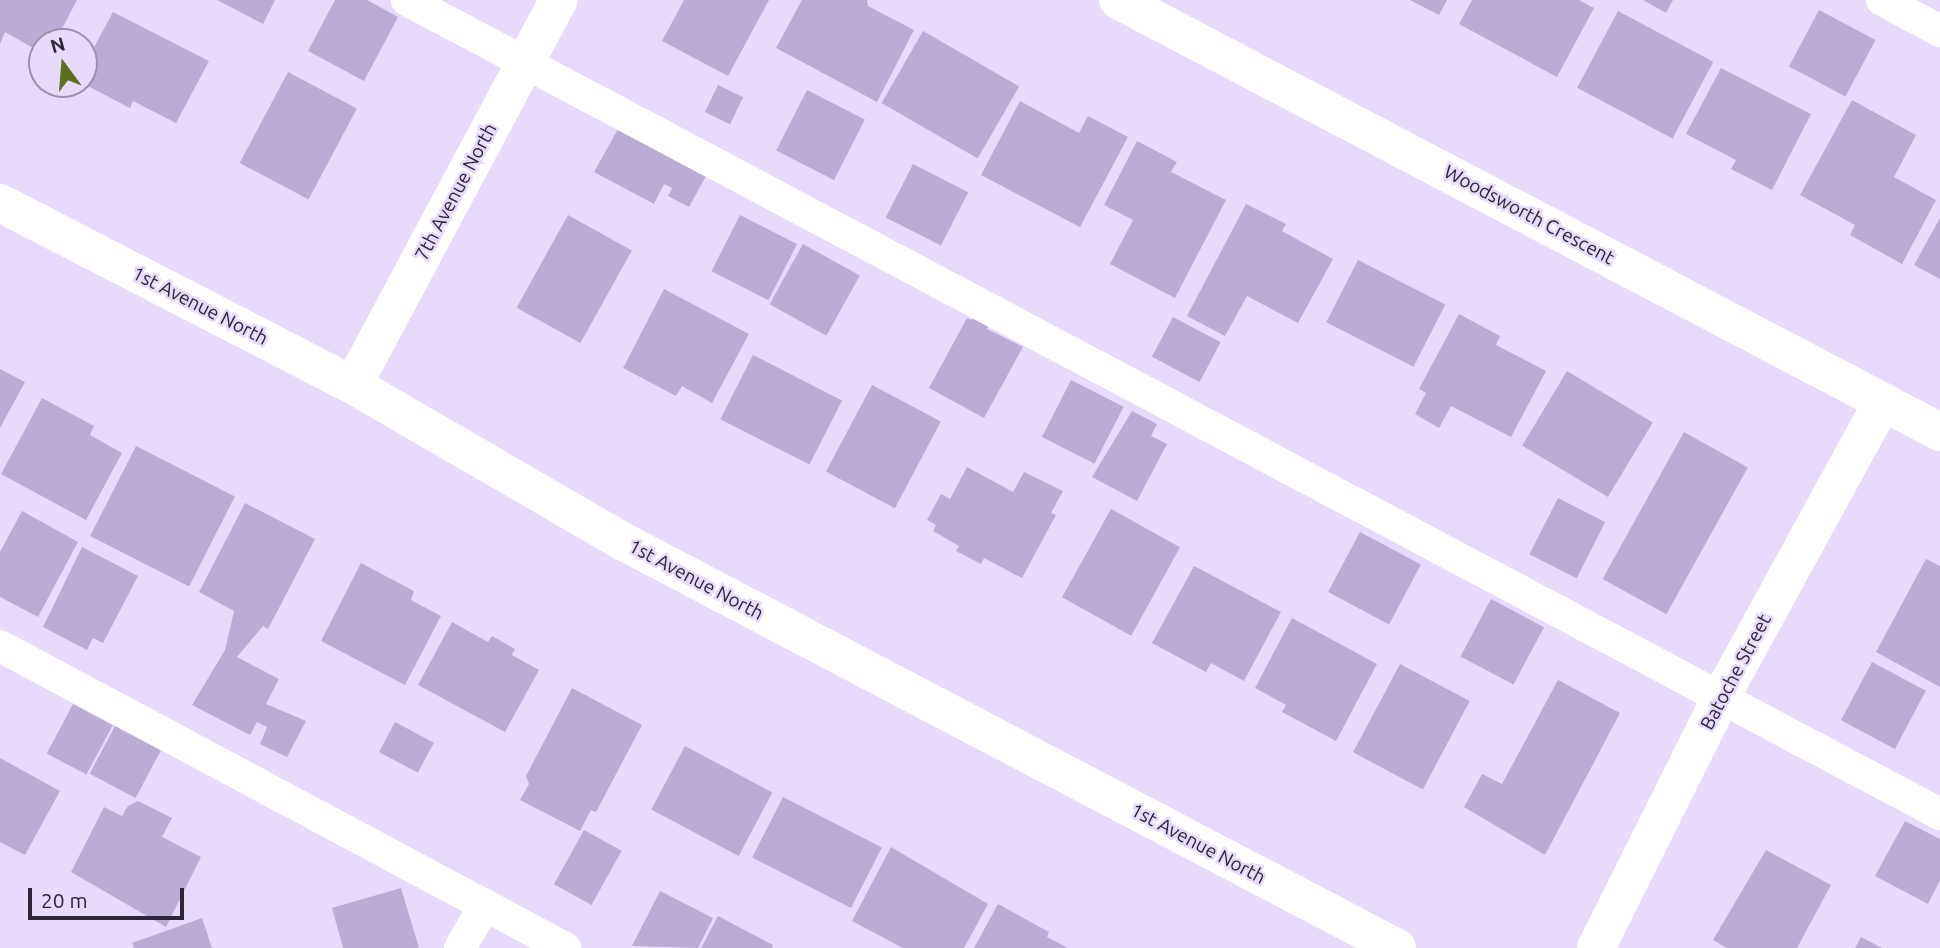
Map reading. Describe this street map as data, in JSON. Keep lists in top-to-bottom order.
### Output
{
  "streets": {
    "street": [
      "7th Avenue North",
      "Woodsworth Crescent",
      "1st Avenue North",
      "Batoche Street"
    ]
  },
  "crossings": [
    ["7th Avenue North", "1st Avenue North"],
    ["Woodsworth Crescent", "Batoche Street"]
  ],
  "scale_bar": "20 m",
  "north": "top"
}
